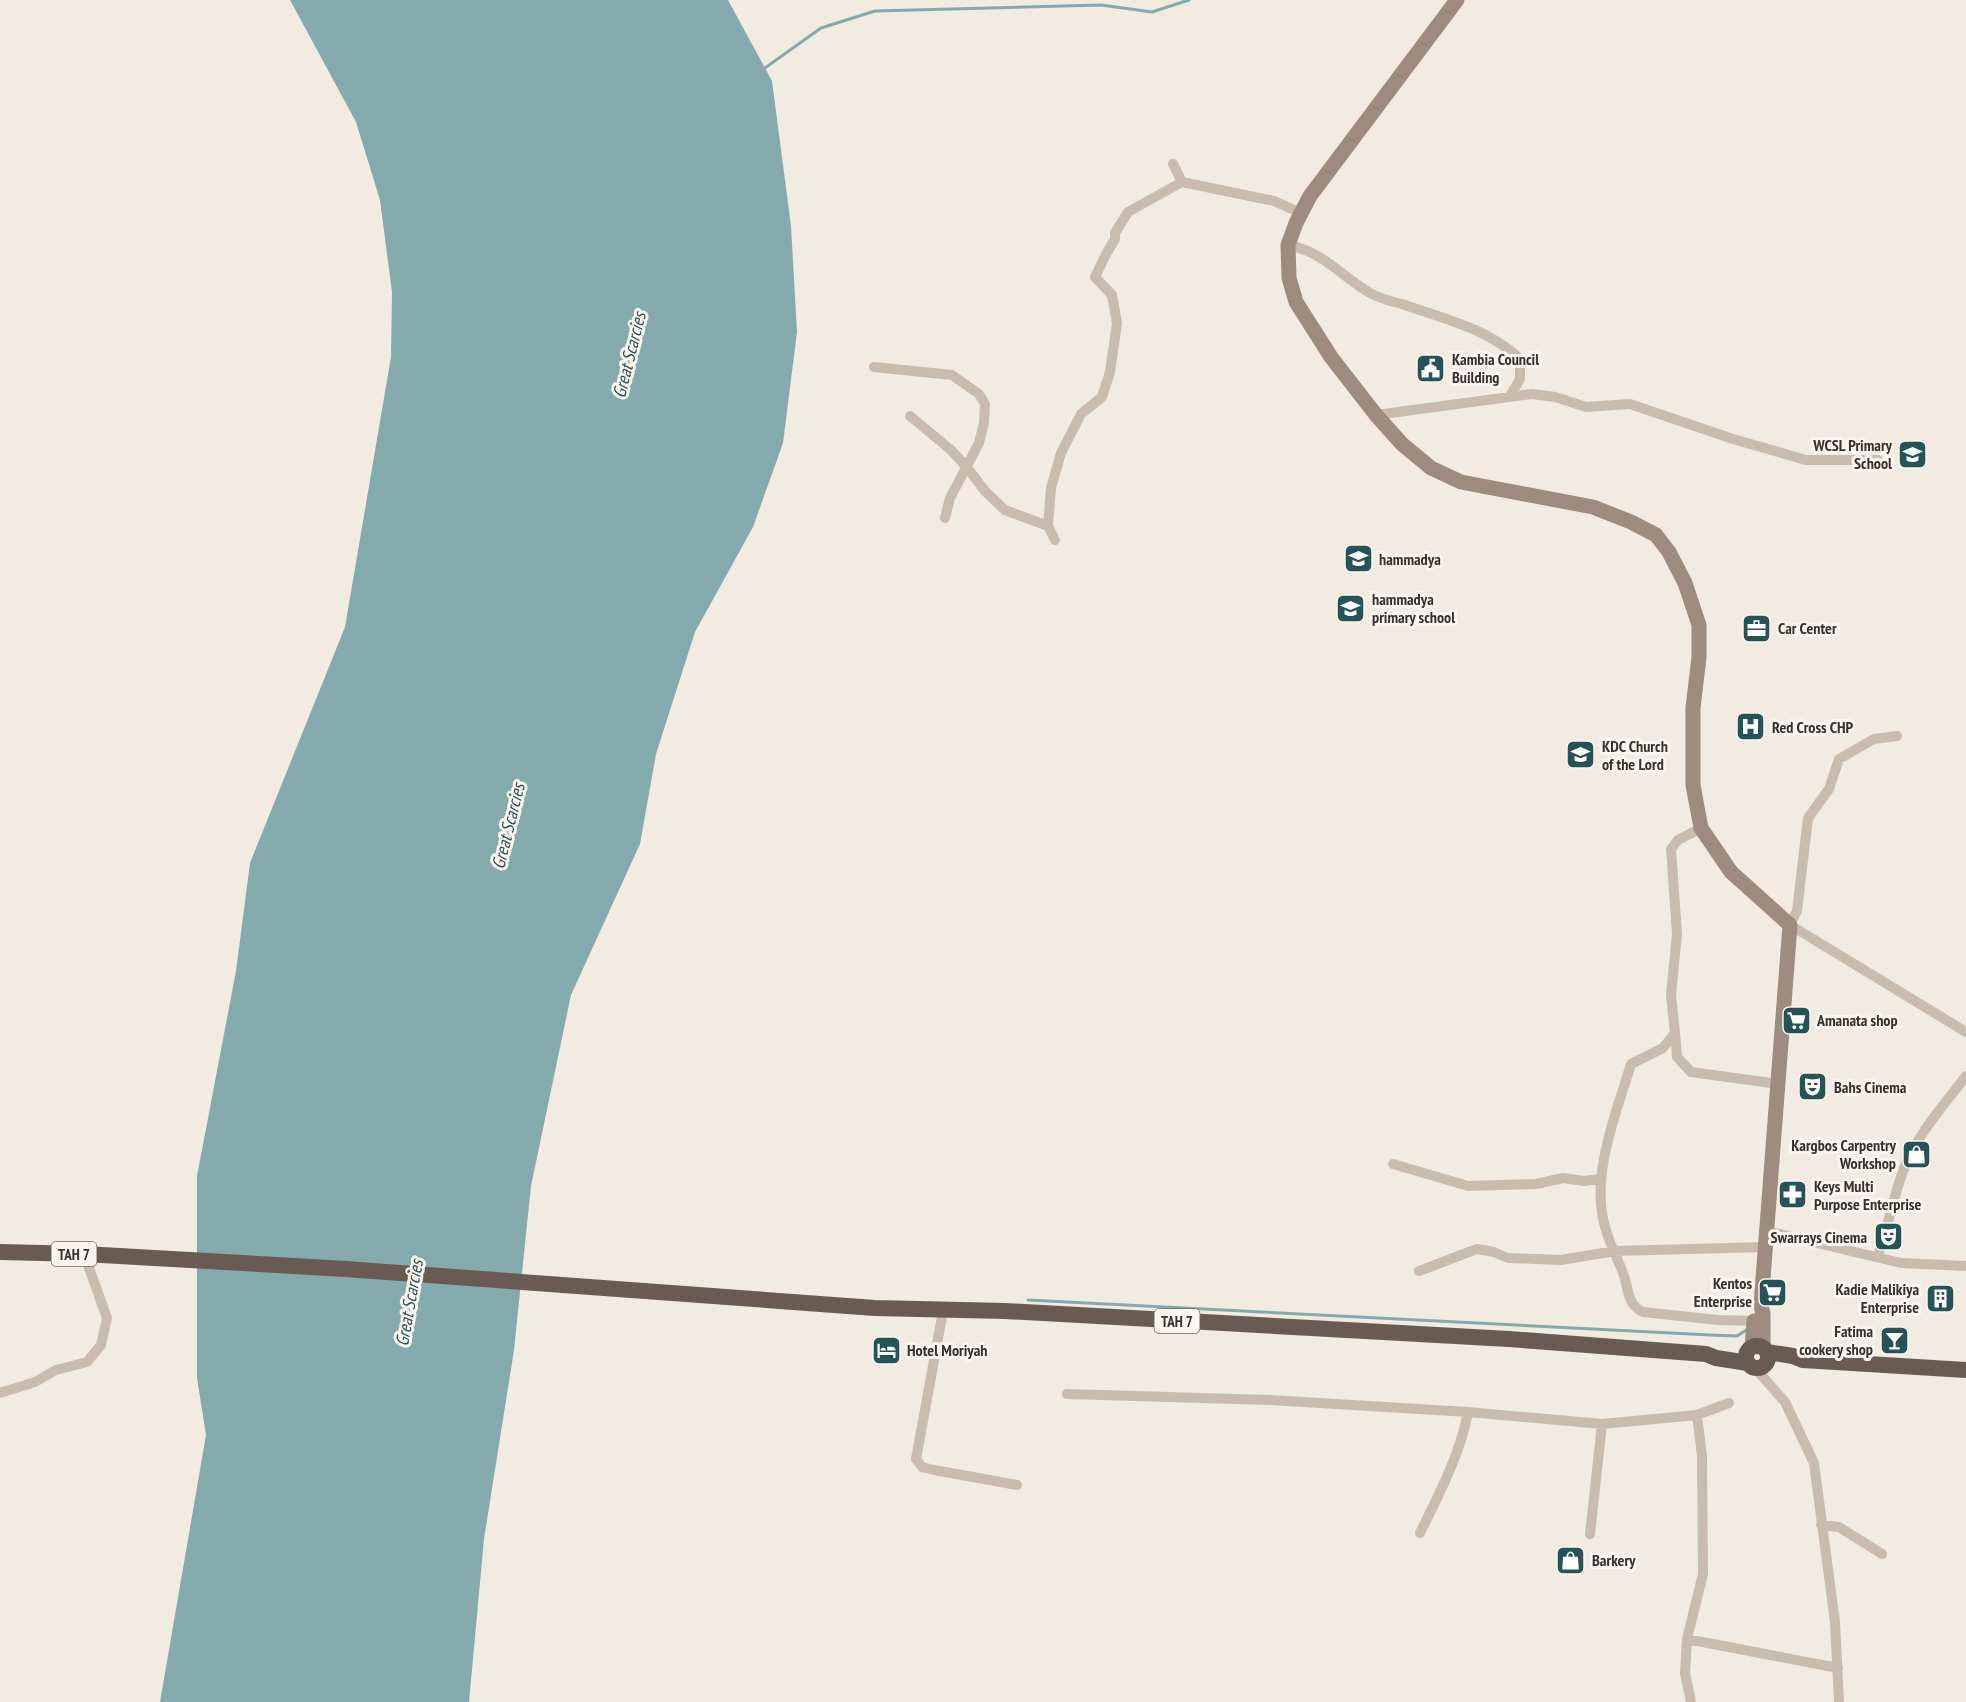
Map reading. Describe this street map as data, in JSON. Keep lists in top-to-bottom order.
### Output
{
  "streets": {
    "highway": ["TAH 7"]
  },
  "water": ["Great Scarcies"],
  "places": {
    "public building": ["Kambia Council Building"],
    "school or university": [
      "WCSL Primary School",
      "hammadya",
      "hammadya primary school",
      "KDC Church of the Lord"
    ],
    "office": ["Car Center"],
    "hospital": ["Red Cross CHP"],
    "supermarket": ["Amanata shop", "Kentos Enterprise"],
    "theatre": ["Bahs Cinema", "Swarrays Cinema"],
    "shop": ["Kargbos Carpentry Workshop", "Barkery"],
    "pharmacy": ["Keys Multi Purpose Enterprise"],
    "building": ["Kadie Malikiya Enterprise"],
    "bar": ["Fatima cookery shop"],
    "hotel": ["Hotel Moriyah"]
  }
}
